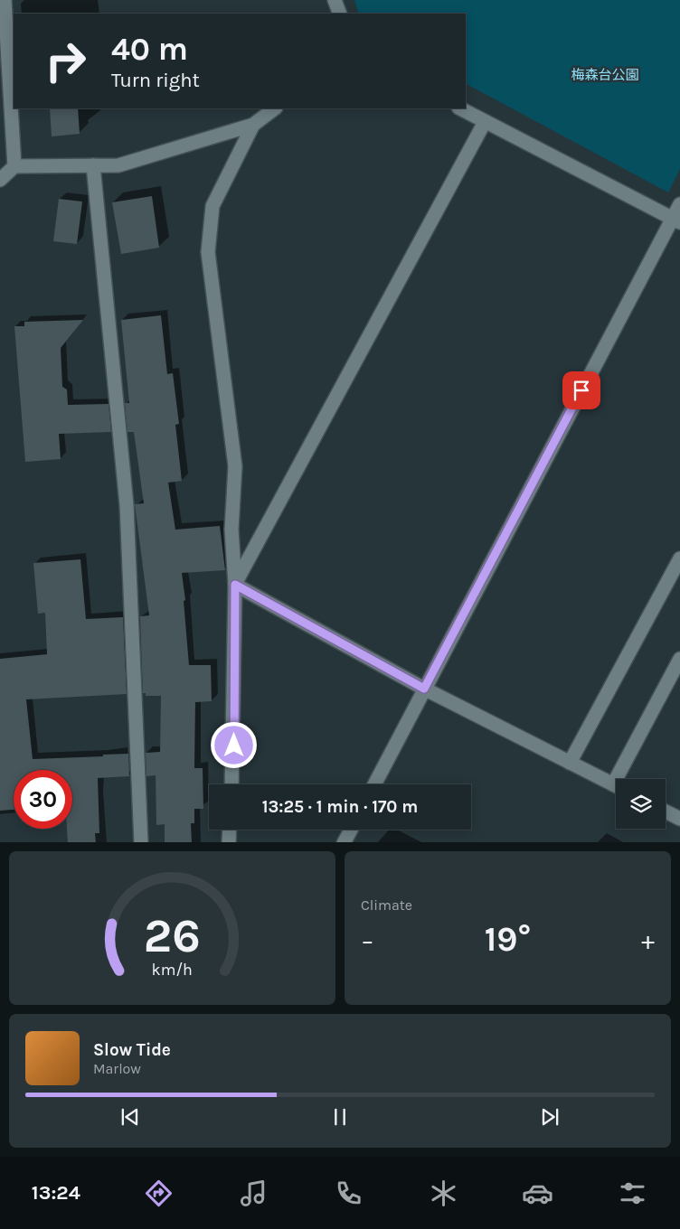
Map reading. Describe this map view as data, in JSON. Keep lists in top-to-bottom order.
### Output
{
  "parks": ["梅森台公園"],
  "page": {
    "turn": ["40 m", "Turn right"],
    "limit": "30",
    "trip": "13:25 · 1 min · 170 m",
    "tile": "Climate",
    "heat": ["−", "19°", "+"],
    "song": ["Slow Tide", "Marlow"],
    "tabs": "13:24",
    "gauge": ["26", "km/h"]
  }
}
